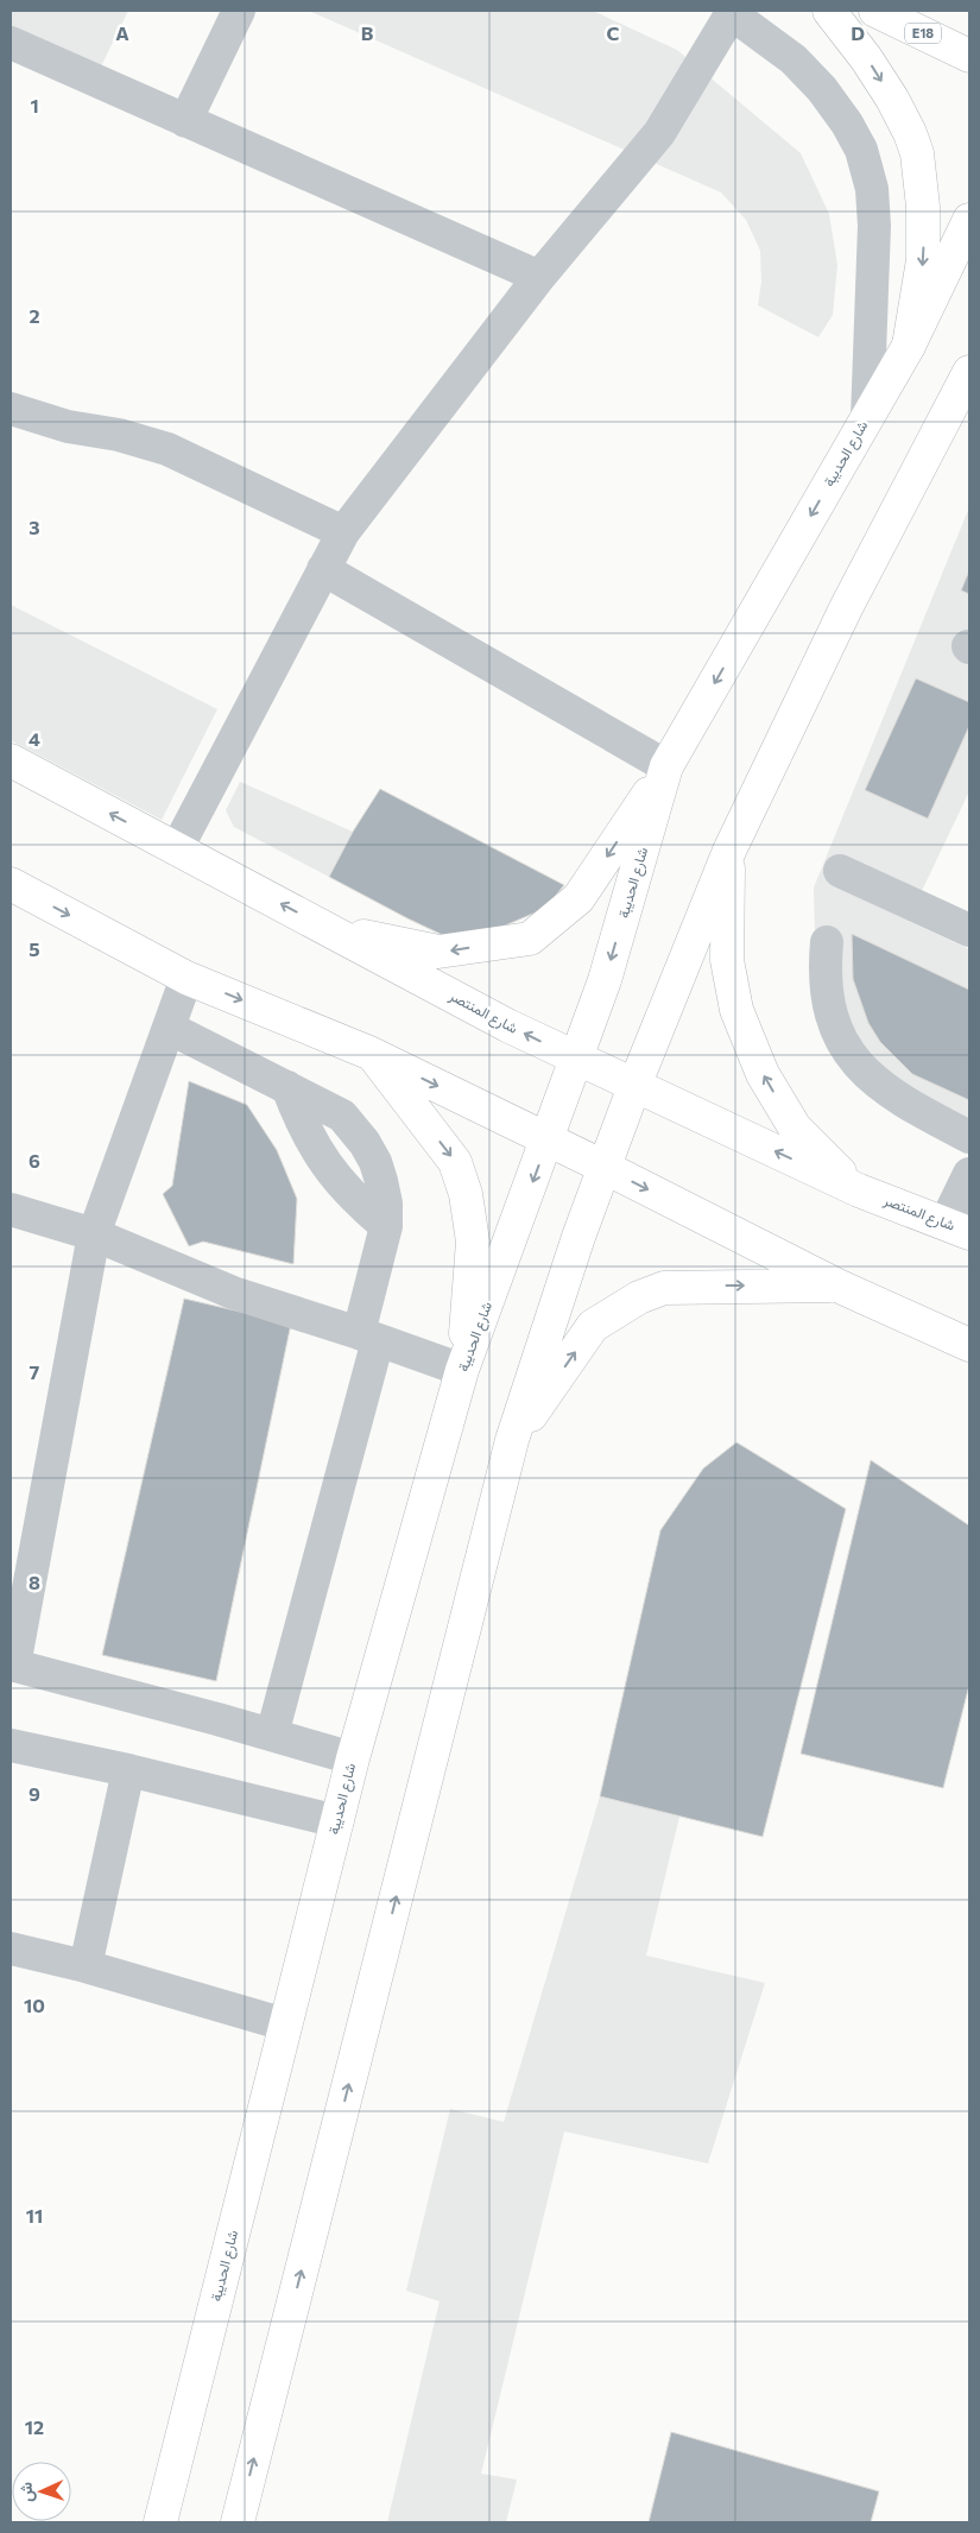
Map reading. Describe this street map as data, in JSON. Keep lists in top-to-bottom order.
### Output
{
  "streets": {
    "main road": ["E18", "شارع الحديبة", "شارع المنتصر"]
  },
  "crossings": [
    ["شارع الحديبة", "شارع المنتصر"]
  ],
  "north": "left",
  "grid": {
    "columns": [
      "A",
      "B",
      "C",
      "D"
    ],
    "rows": [
      "1",
      "2",
      "3",
      "4",
      "5",
      "6",
      "7",
      "8",
      "9",
      "10",
      "11",
      "12"
    ]
  }
}
